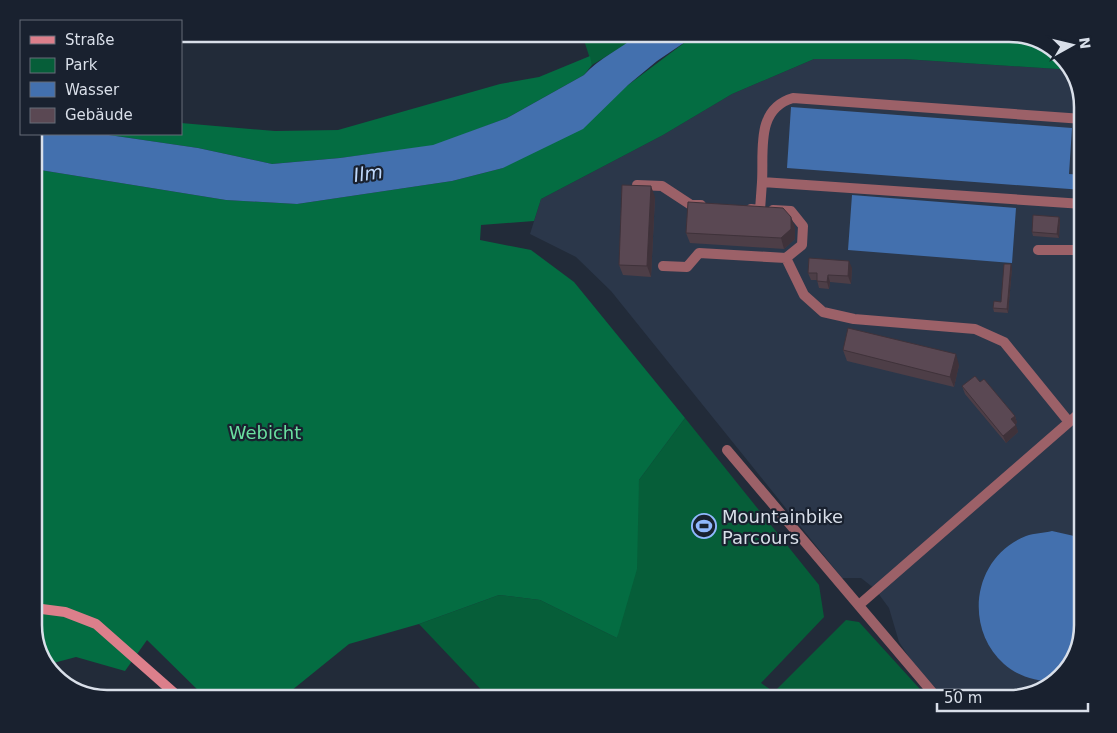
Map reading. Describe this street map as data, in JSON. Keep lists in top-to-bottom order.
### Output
{
  "water": ["Ilm"],
  "parks": ["Webicht"],
  "places": {
    "sports": ["Mountainbike Parcours"]
  },
  "legend": [
    "Straße",
    "Park",
    "Wasser",
    "Gebäude"
  ],
  "scale_bar": "50 m",
  "north": "right"
}
